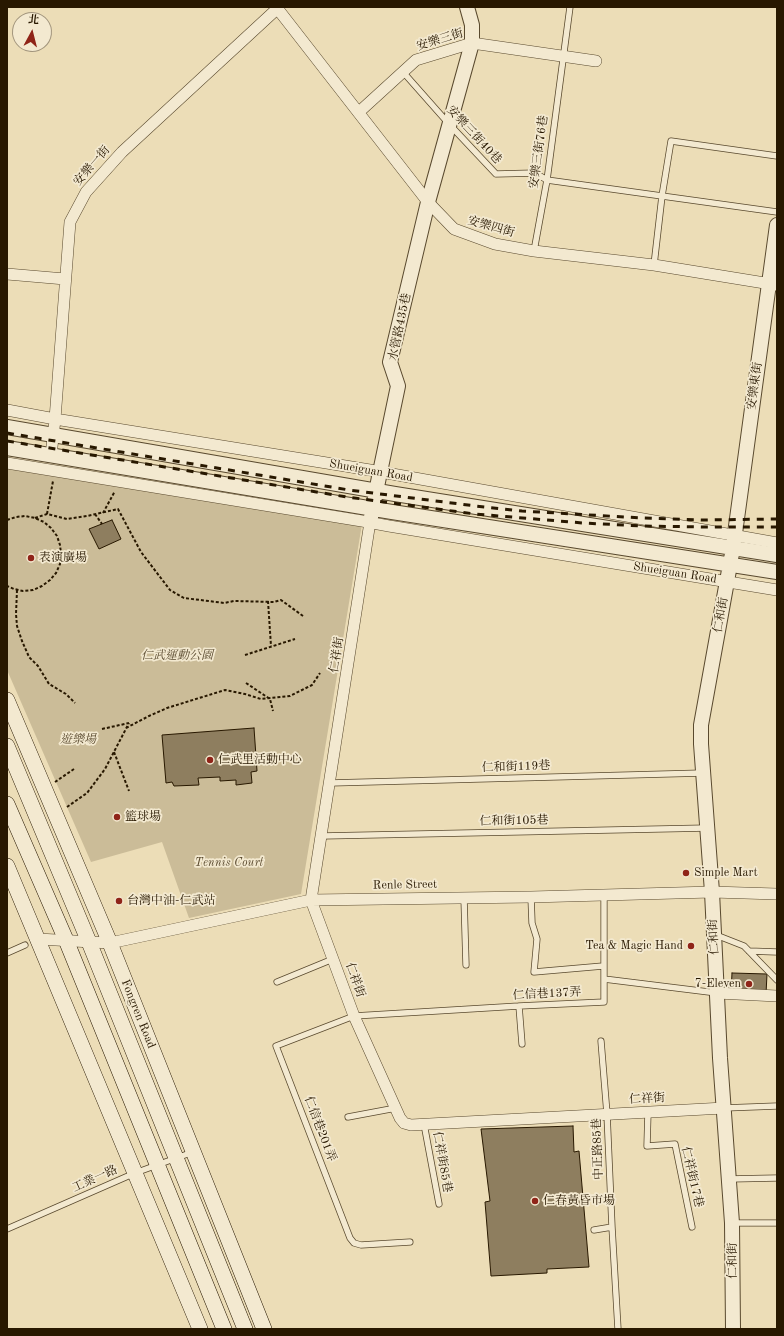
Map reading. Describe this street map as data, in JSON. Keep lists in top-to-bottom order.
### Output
{
  "streets": {
    "main road": ["Fongren Road"],
    "street": [
      "安樂三街",
      "安樂一街",
      "安樂四街",
      "水管路435巷",
      "安樂東街",
      "Shueiguan Road",
      "仁和街",
      "仁祥街",
      "Renle Street"
    ],
    "lane": [
      "安樂三街40巷",
      "安樂三街76巷",
      "仁和街119巷",
      "仁和街105巷",
      "仁信巷137弄",
      "仁信巷201弄",
      "中正路85巷",
      "仁祥街85巷",
      "仁祥街17巷",
      "工業一路"
    ]
  },
  "crossings": [
    ["安樂三街", "安樂三街40巷"],
    ["安樂三街", "安樂三街76巷"],
    ["安樂三街", "安樂四街"],
    ["安樂三街", "水管路435巷"],
    ["安樂三街40巷", "安樂三街76巷"],
    ["安樂三街40巷", "水管路435巷"],
    ["安樂三街76巷", "安樂四街"],
    ["安樂一街", "安樂四街"],
    ["安樂一街", "Shueiguan Road"],
    ["安樂四街", "水管路435巷"],
    ["安樂四街", "安樂東街"],
    ["水管路435巷", "Shueiguan Road"],
    ["水管路435巷", "仁祥街"],
    ["安樂東街", "Shueiguan Road"],
    ["安樂東街", "仁和街"],
    ["Shueiguan Road", "仁和街"],
    ["Shueiguan Road", "仁祥街"],
    ["仁和街", "仁祥街"],
    ["仁和街", "仁和街119巷"],
    ["仁和街", "仁和街105巷"],
    ["仁和街", "Renle Street"],
    ["仁祥街", "仁和街119巷"],
    ["仁祥街", "仁和街105巷"],
    ["仁祥街", "Renle Street"],
    ["仁祥街", "仁信巷137弄"],
    ["仁祥街", "仁信巷201弄"],
    ["仁祥街", "中正路85巷"],
    ["仁祥街", "仁祥街85巷"],
    ["仁祥街", "仁祥街17巷"],
    ["Renle Street", "Fongren Road"],
    ["仁信巷137弄", "仁信巷201弄"],
    ["Fongren Road", "工業一路"]
  ],
  "parks": ["仁武運動公園", "遊樂場", "Tennis Court"],
  "places": [
    "表演廣場",
    "仁武里活動中心",
    "籃球場",
    "Simple Mart",
    "台灣中油-仁武站",
    "Tea & Magic Hand",
    "7-Eleven",
    "仁春黃昏市場"
  ],
  "north": "top"
}
